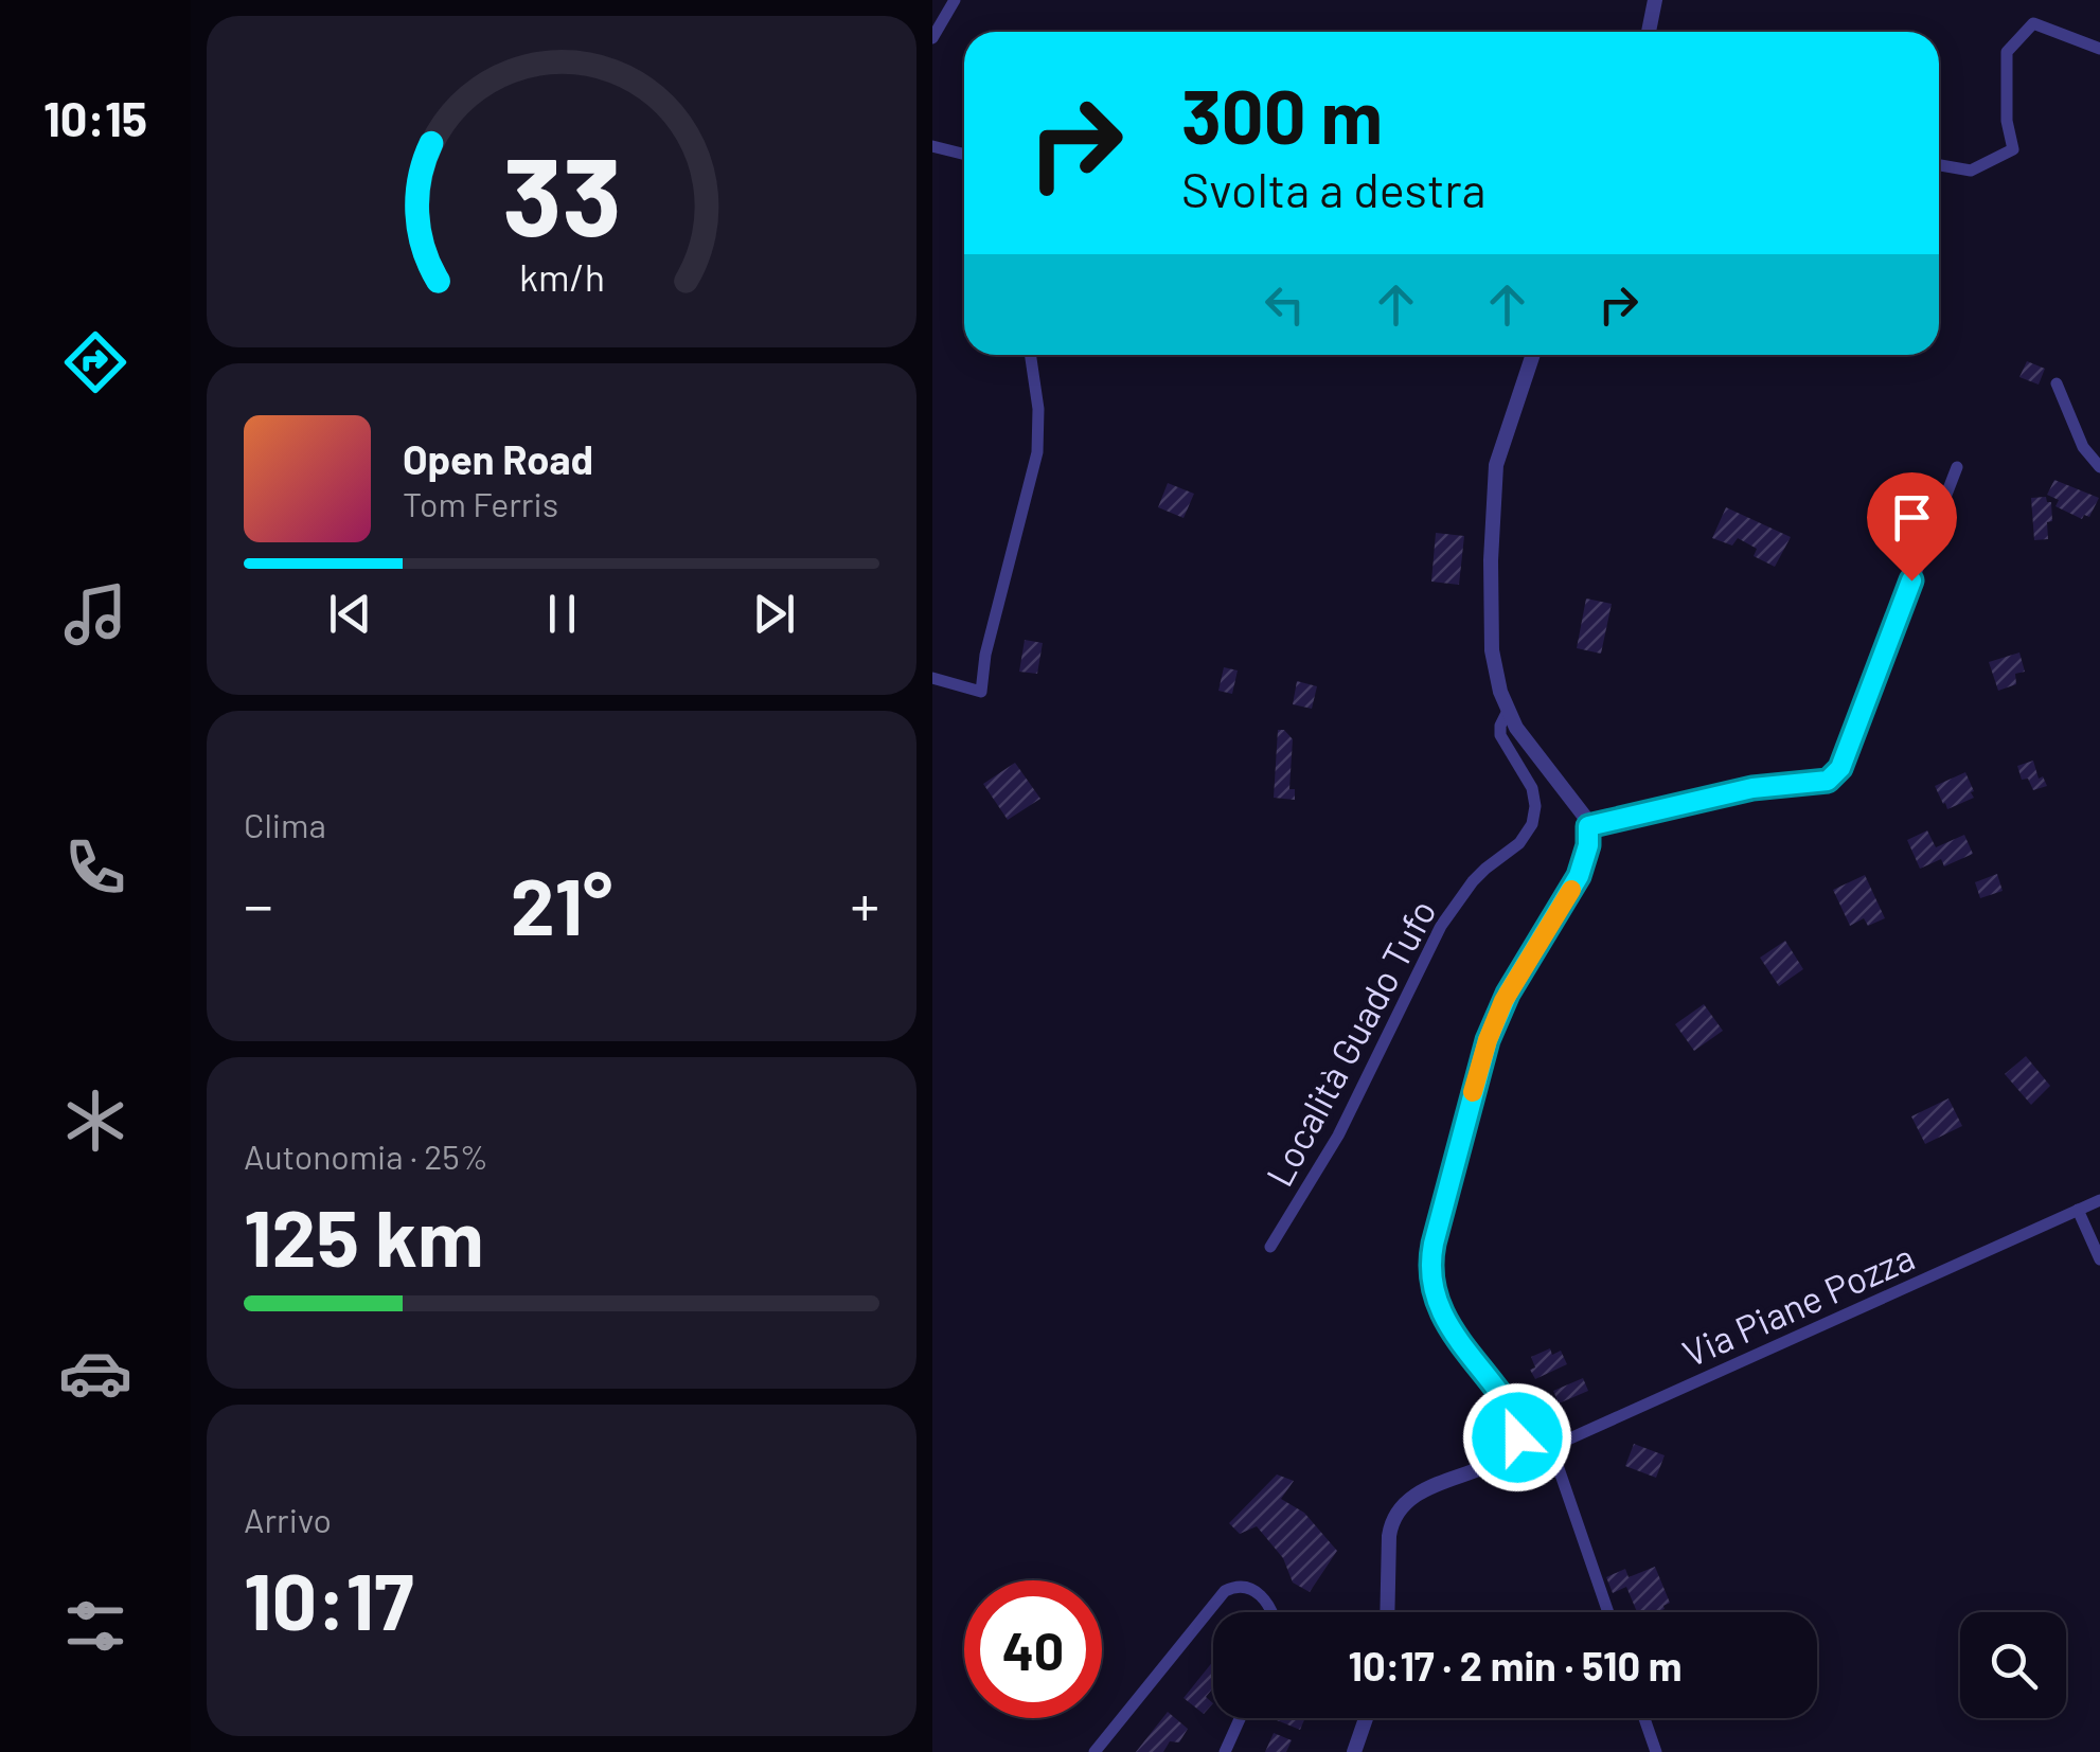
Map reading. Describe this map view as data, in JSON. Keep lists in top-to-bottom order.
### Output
{
  "streets": {
    "street": ["Località Guado Tufo", "Via Piane Pozza"]
  },
  "page": {
    "tabs": "10:15",
    "turn": ["300 m", "Svolta a destra"],
    "song": ["Open Road", "Tom Ferris"],
    "tile": [
      "Clima",
      ["Autonomia · 25%", "125 km"],
      ["Arrivo", "10:17"]
    ],
    "heat": ["−", "21°", "+"],
    "limit": "40",
    "trip": "10:17 · 2 min · 510 m",
    "gauge": ["33", "km/h"]
  }
}
